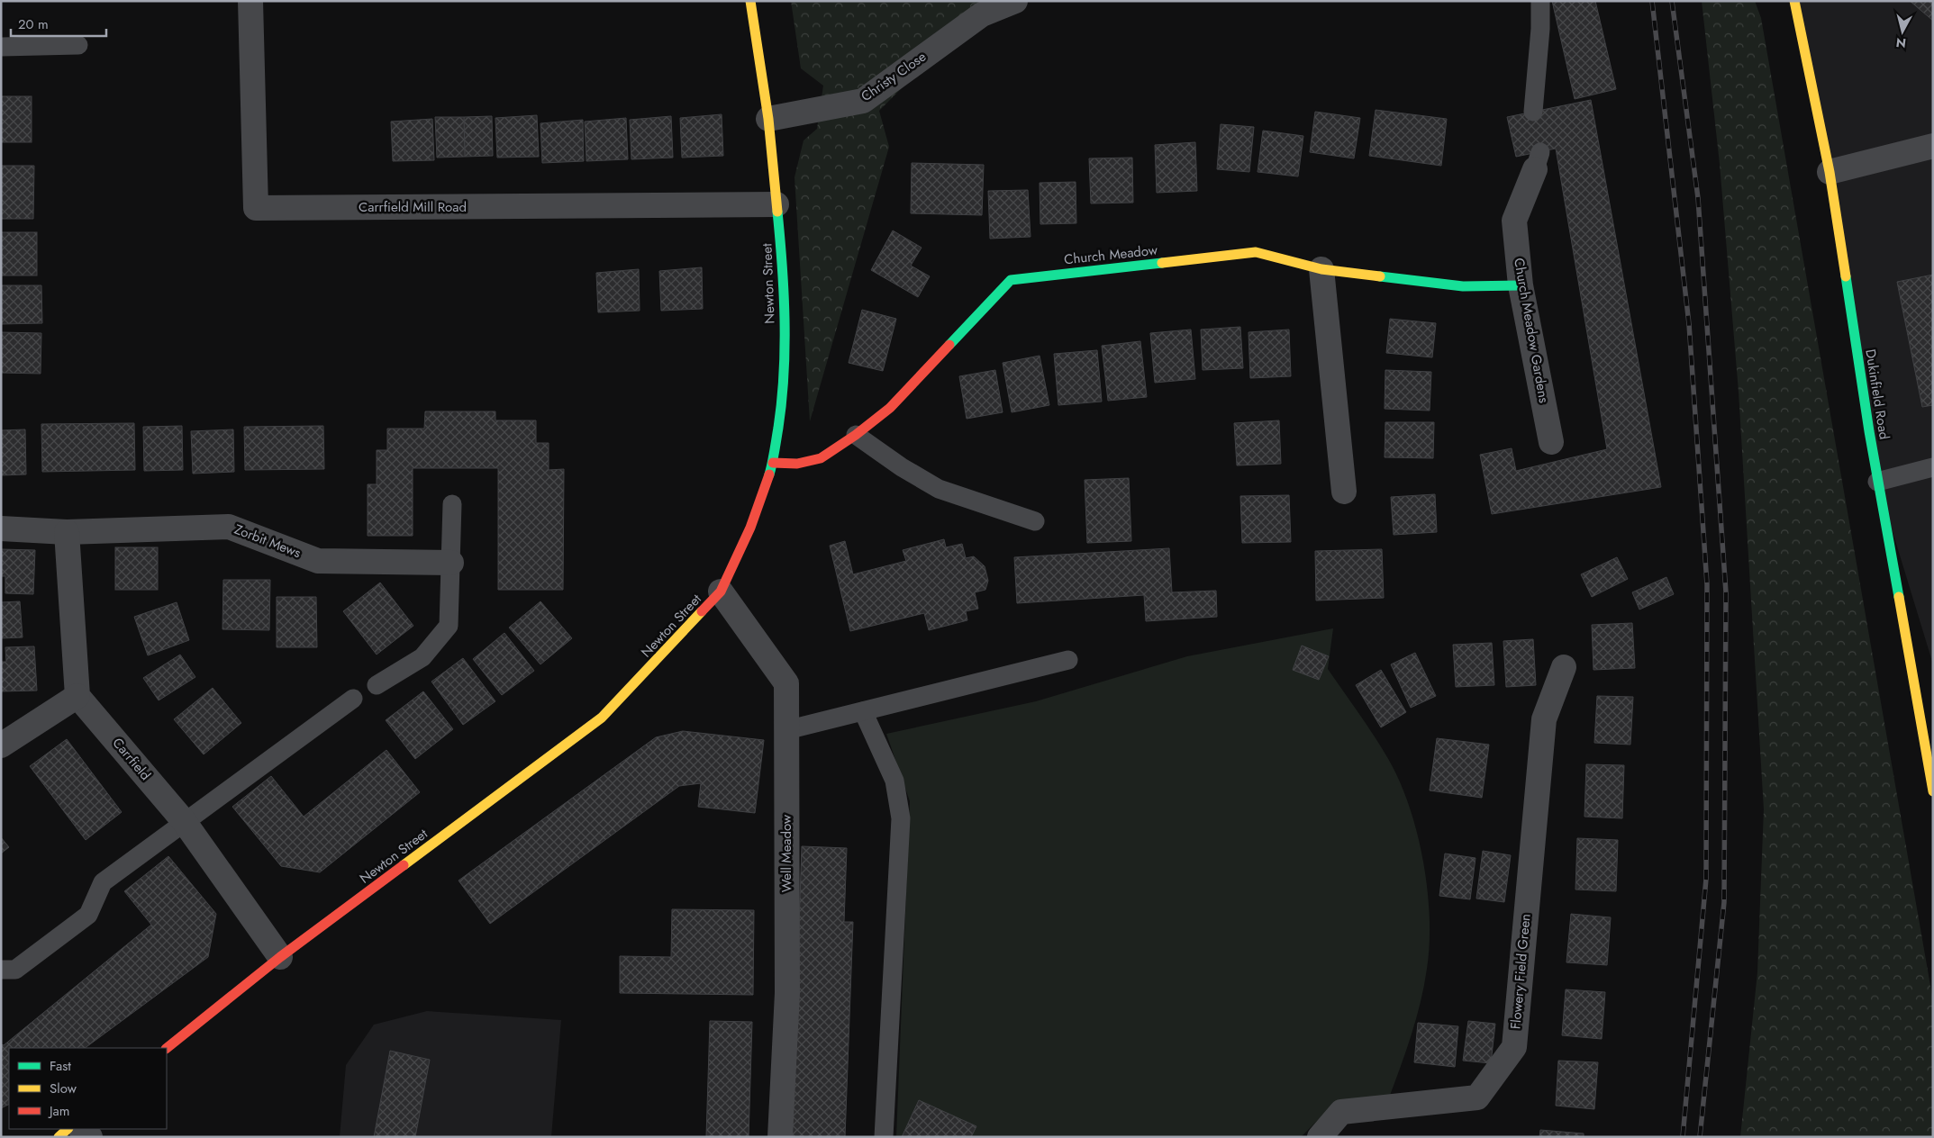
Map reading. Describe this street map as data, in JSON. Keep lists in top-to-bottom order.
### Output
{
  "streets": {
    "main road": ["Church Meadow", "Newton Street", "Dukinfield Road"],
    "street": [
      "Christy Close",
      "Carrfield Mill Road",
      "Church Meadow Gardens",
      "Zorbit Mews",
      "Carrfield",
      "Well Meadow",
      "Flowery Field Green"
    ]
  },
  "crossings": [
    ["Christy Close", "Newton Street"],
    ["Carrfield Mill Road", "Newton Street"],
    ["Church Meadow", "Newton Street"],
    ["Church Meadow", "Church Meadow Gardens"],
    ["Newton Street", "Carrfield"],
    ["Newton Street", "Well Meadow"]
  ],
  "legend": ["Fast", "Slow", "Jam"],
  "scale_bar": "20 m",
  "north": "bottom"
}
